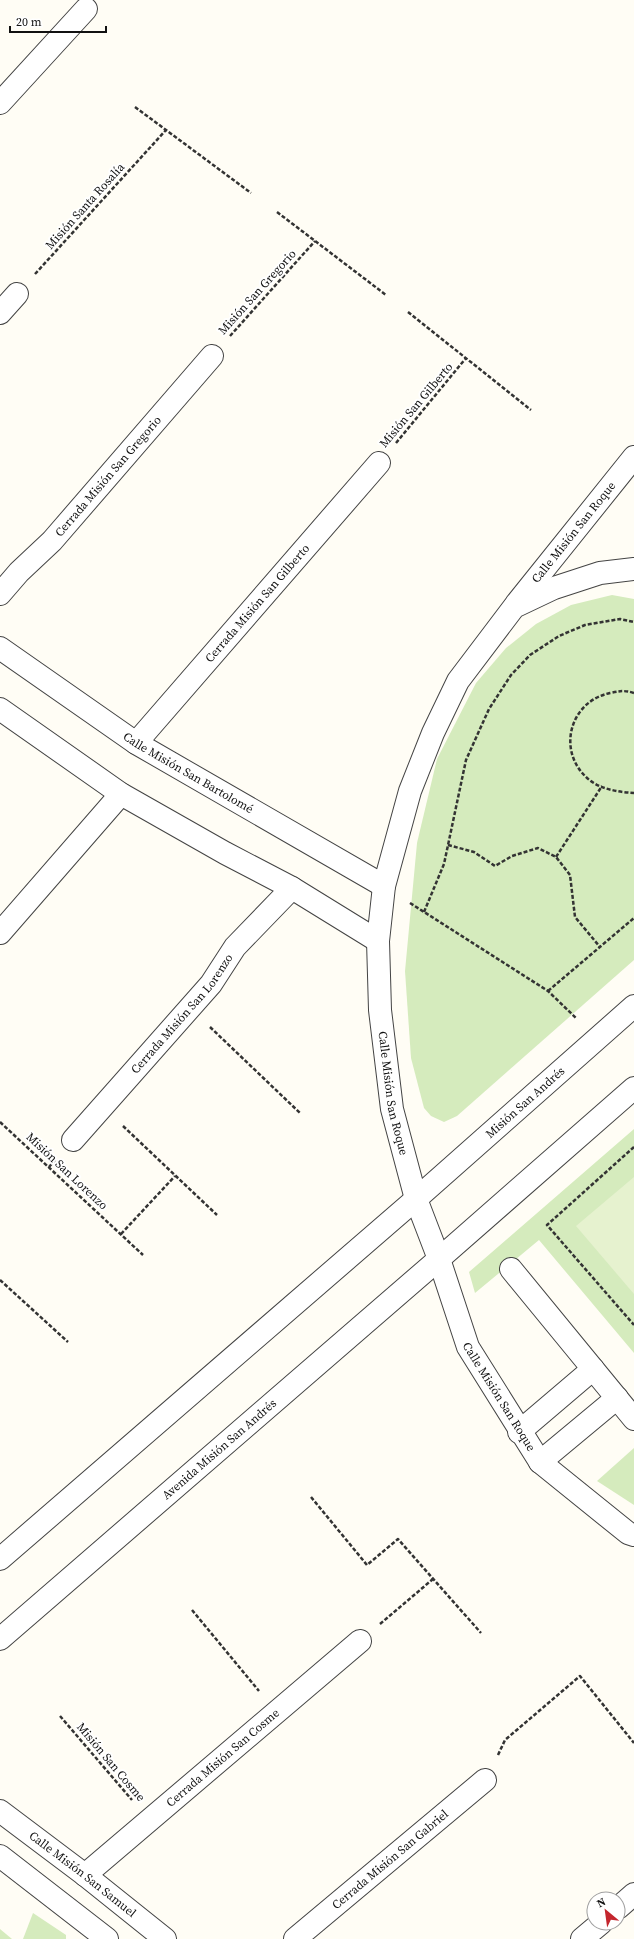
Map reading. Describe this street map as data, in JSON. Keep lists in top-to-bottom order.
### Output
{
  "streets": {
    "street": [
      "Cerrada Misión San Gregorio",
      "Calle Misión San Roque",
      "Cerrada Misión San Gilberto",
      "Calle Misión San Bartolomé",
      "Cerrada Misión San Lorenzo",
      "Misión San Andrés",
      "Avenida Misión San Andrés",
      "Cerrada Misión San Cosme",
      "Cerrada Misión San Gabriel",
      "Calle Misión San Samuel"
    ],
    "path": [
      "Misión Santa Rosalía",
      "Misión San Gregorio",
      "Misión San Gilberto",
      "Misión San Lorenzo",
      "Misión San Cosme"
    ]
  },
  "crossings": [
    ["Misión San Gregorio", "Cerrada Misión San Gregorio"],
    ["Misión San Gilberto", "Cerrada Misión San Gilberto"],
    ["Calle Misión San Roque", "Calle Misión San Bartolomé"],
    ["Calle Misión San Roque", "Misión San Andrés"],
    ["Calle Misión San Roque", "Avenida Misión San Andrés"],
    ["Cerrada Misión San Gilberto", "Calle Misión San Bartolomé"],
    ["Cerrada Misión San Cosme", "Misión San Cosme"],
    ["Cerrada Misión San Cosme", "Calle Misión San Samuel"]
  ],
  "scale_bar": "20 m",
  "north": "top left"
}
